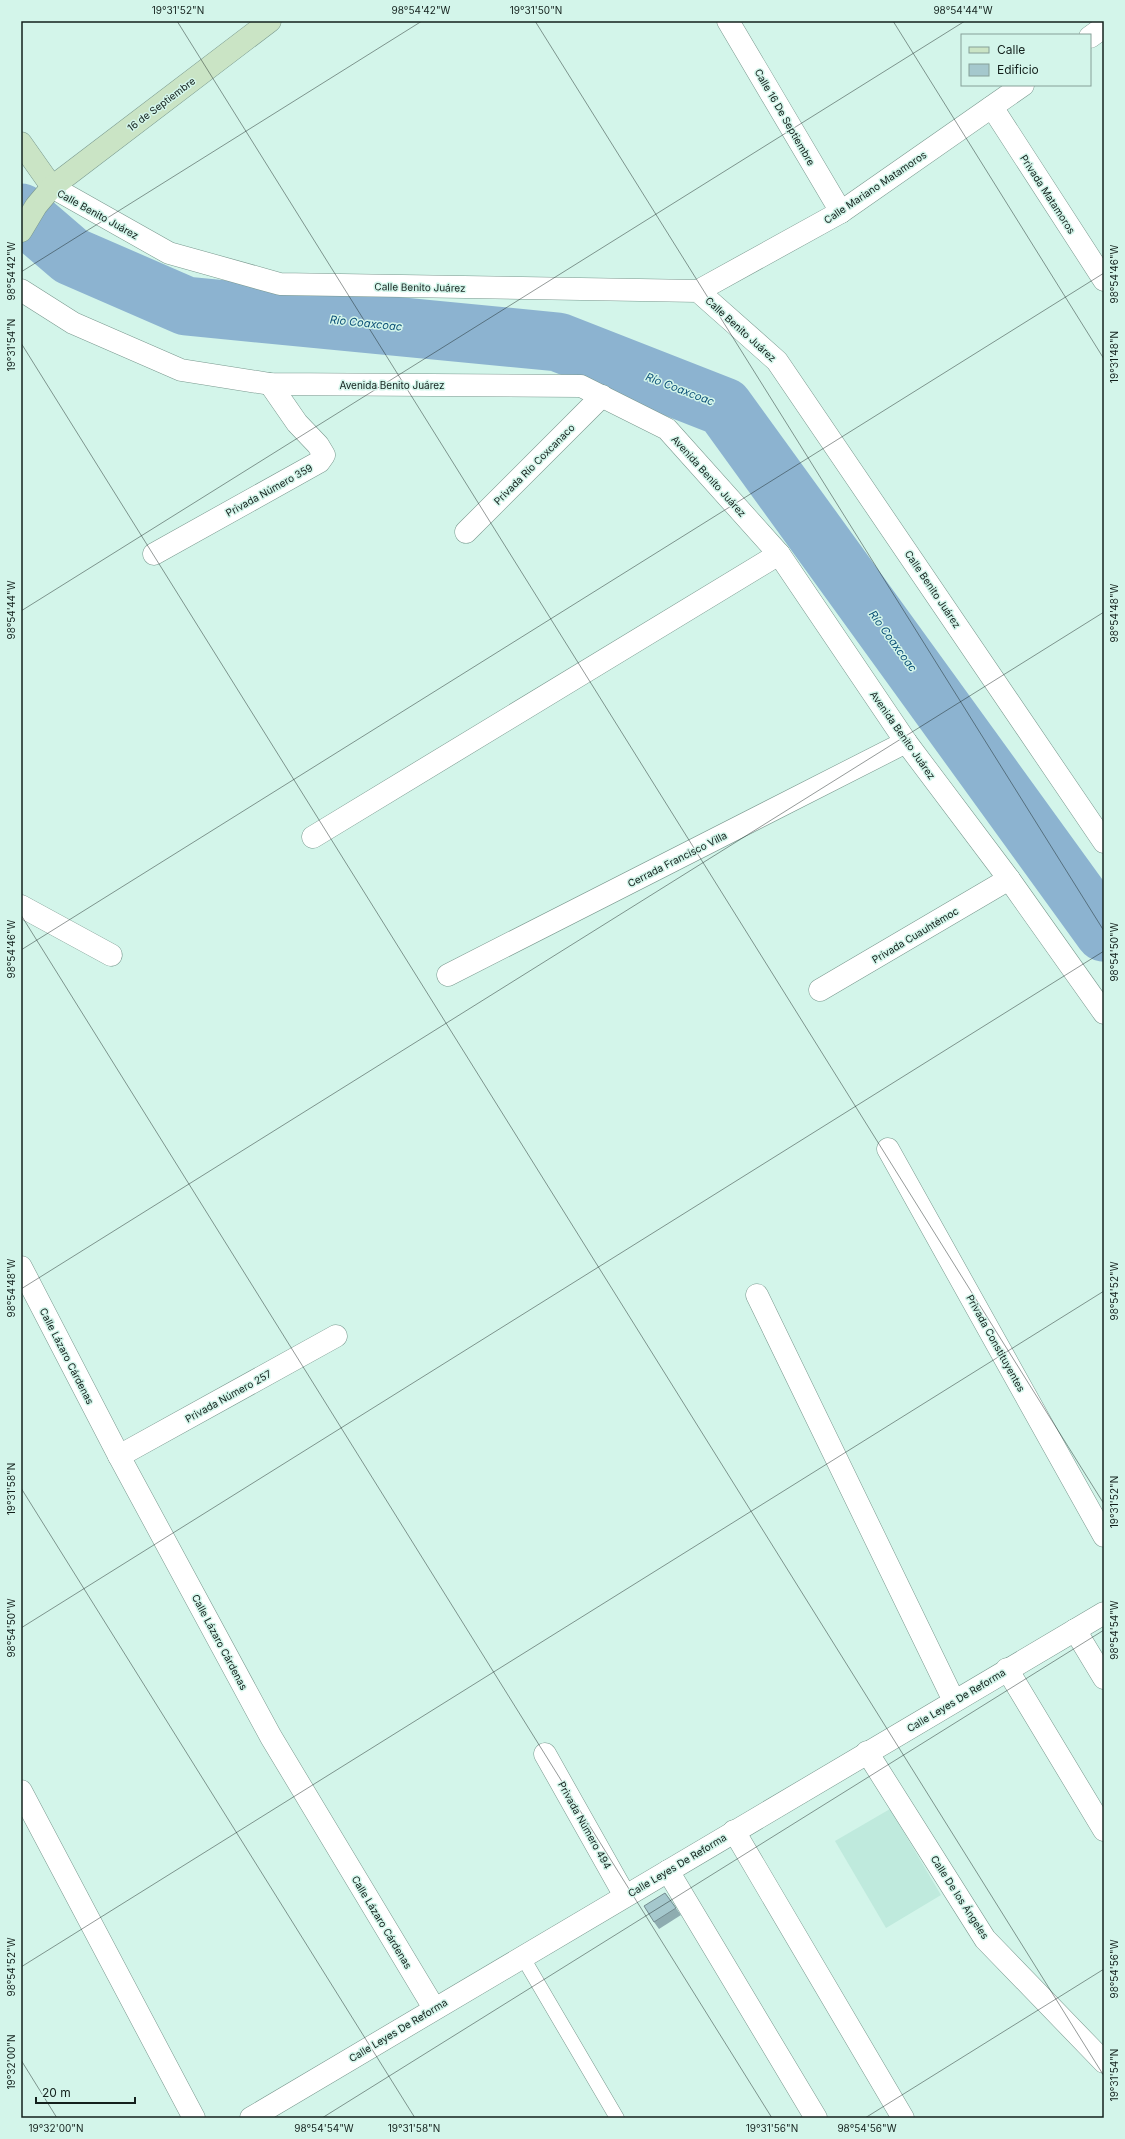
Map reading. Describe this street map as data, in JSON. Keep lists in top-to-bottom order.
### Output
{
  "streets": {
    "street": [
      "16 de Septiembre",
      "Calle 16 De Septiembre",
      "Calle Mariano Matamoros",
      "Privada Matamoros",
      "Calle Benito Juárez",
      "Avenida Benito Juárez",
      "Privada Río Coxcanaco",
      "Privada Número 359",
      "Cerrada Francisco Villa",
      "Privada Cuauhtémoc",
      "Privada Constituyentes",
      "Calle Lázaro Cárdenas",
      "Privada Número 257",
      "Calle Leyes De Reforma",
      "Privada Número 494",
      "Calle De los Ángeles"
    ]
  },
  "crossings": [
    ["16 de Septiembre", "Calle Benito Juárez"],
    ["Calle 16 De Septiembre", "Calle Mariano Matamoros"],
    ["Calle Mariano Matamoros", "Privada Matamoros"],
    ["Calle Mariano Matamoros", "Calle Benito Juárez"],
    ["Avenida Benito Juárez", "Privada Río Coxcanaco"],
    ["Avenida Benito Juárez", "Privada Número 359"],
    ["Avenida Benito Juárez", "Cerrada Francisco Villa"],
    ["Avenida Benito Juárez", "Privada Cuauhtémoc"],
    ["Calle Lázaro Cárdenas", "Privada Número 257"],
    ["Calle Lázaro Cárdenas", "Calle Leyes De Reforma"],
    ["Calle Leyes De Reforma", "Privada Número 494"],
    ["Calle Leyes De Reforma", "Calle De los Ángeles"]
  ],
  "water": ["Río Coaxcoac"],
  "legend": ["Calle", "Edificio"],
  "scale_bar": "20 m",
  "coordinates": [
    "19°31'52\"N",
    "98°54'42\"W",
    "19°31'50\"N",
    "98°54'44\"W",
    "98°54'46\"W",
    "19°31'54\"N",
    "19°31'48\"N",
    "98°54'48\"W",
    "98°54'50\"W",
    "98°54'52\"W",
    "19°31'58\"N",
    "98°54'54\"W",
    "98°54'56\"W",
    "19°32'00\"N",
    "19°31'56\"N"
  ]
}
